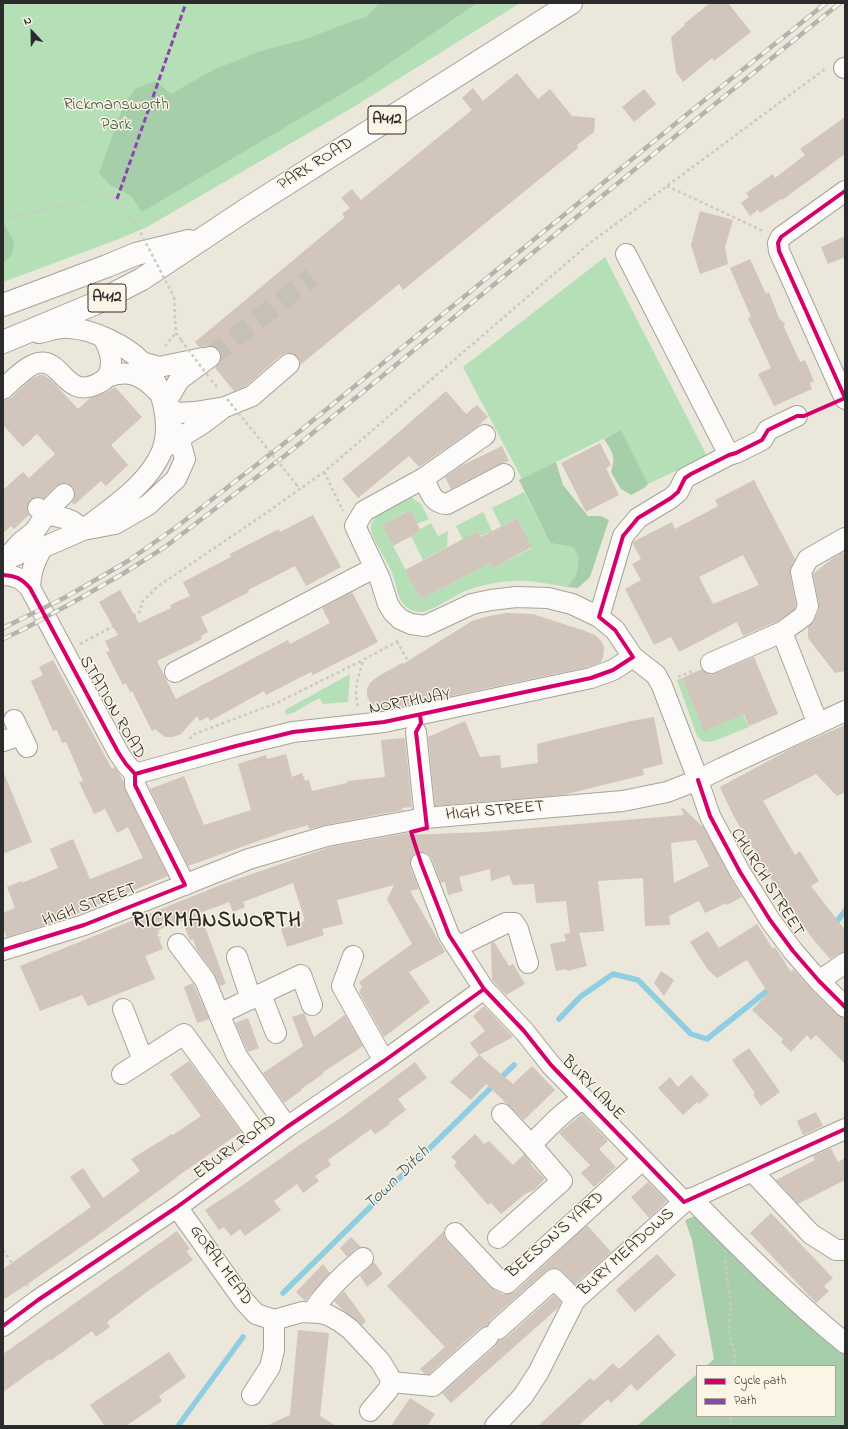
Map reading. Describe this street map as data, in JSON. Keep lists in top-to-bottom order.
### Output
{
  "streets": {
    "main road": ["A412", "PARK ROAD"],
    "street": [
      "NORTHWAY",
      "STATION ROAD",
      "HIGH STREET",
      "CHURCH STREET",
      "BURY LANE",
      "EBURY ROAD",
      "BEESON'S YARD",
      "BURY MEADOWS",
      "GORAL MEAD"
    ]
  },
  "crossings": [
    ["NORTHWAY", "STATION ROAD"],
    ["STATION ROAD", "HIGH STREET"],
    ["HIGH STREET", "CHURCH STREET"],
    ["BURY LANE", "EBURY ROAD"],
    ["BURY LANE", "BEESON'S YARD"],
    ["BURY LANE", "BURY MEADOWS"],
    ["EBURY ROAD", "GORAL MEAD"]
  ],
  "districts": ["RICKMANSWORTH"],
  "water": ["Town Ditch"],
  "parks": ["Rickmansworth Park"],
  "legend": ["Cycle path", "Path"],
  "north": "top"
}
